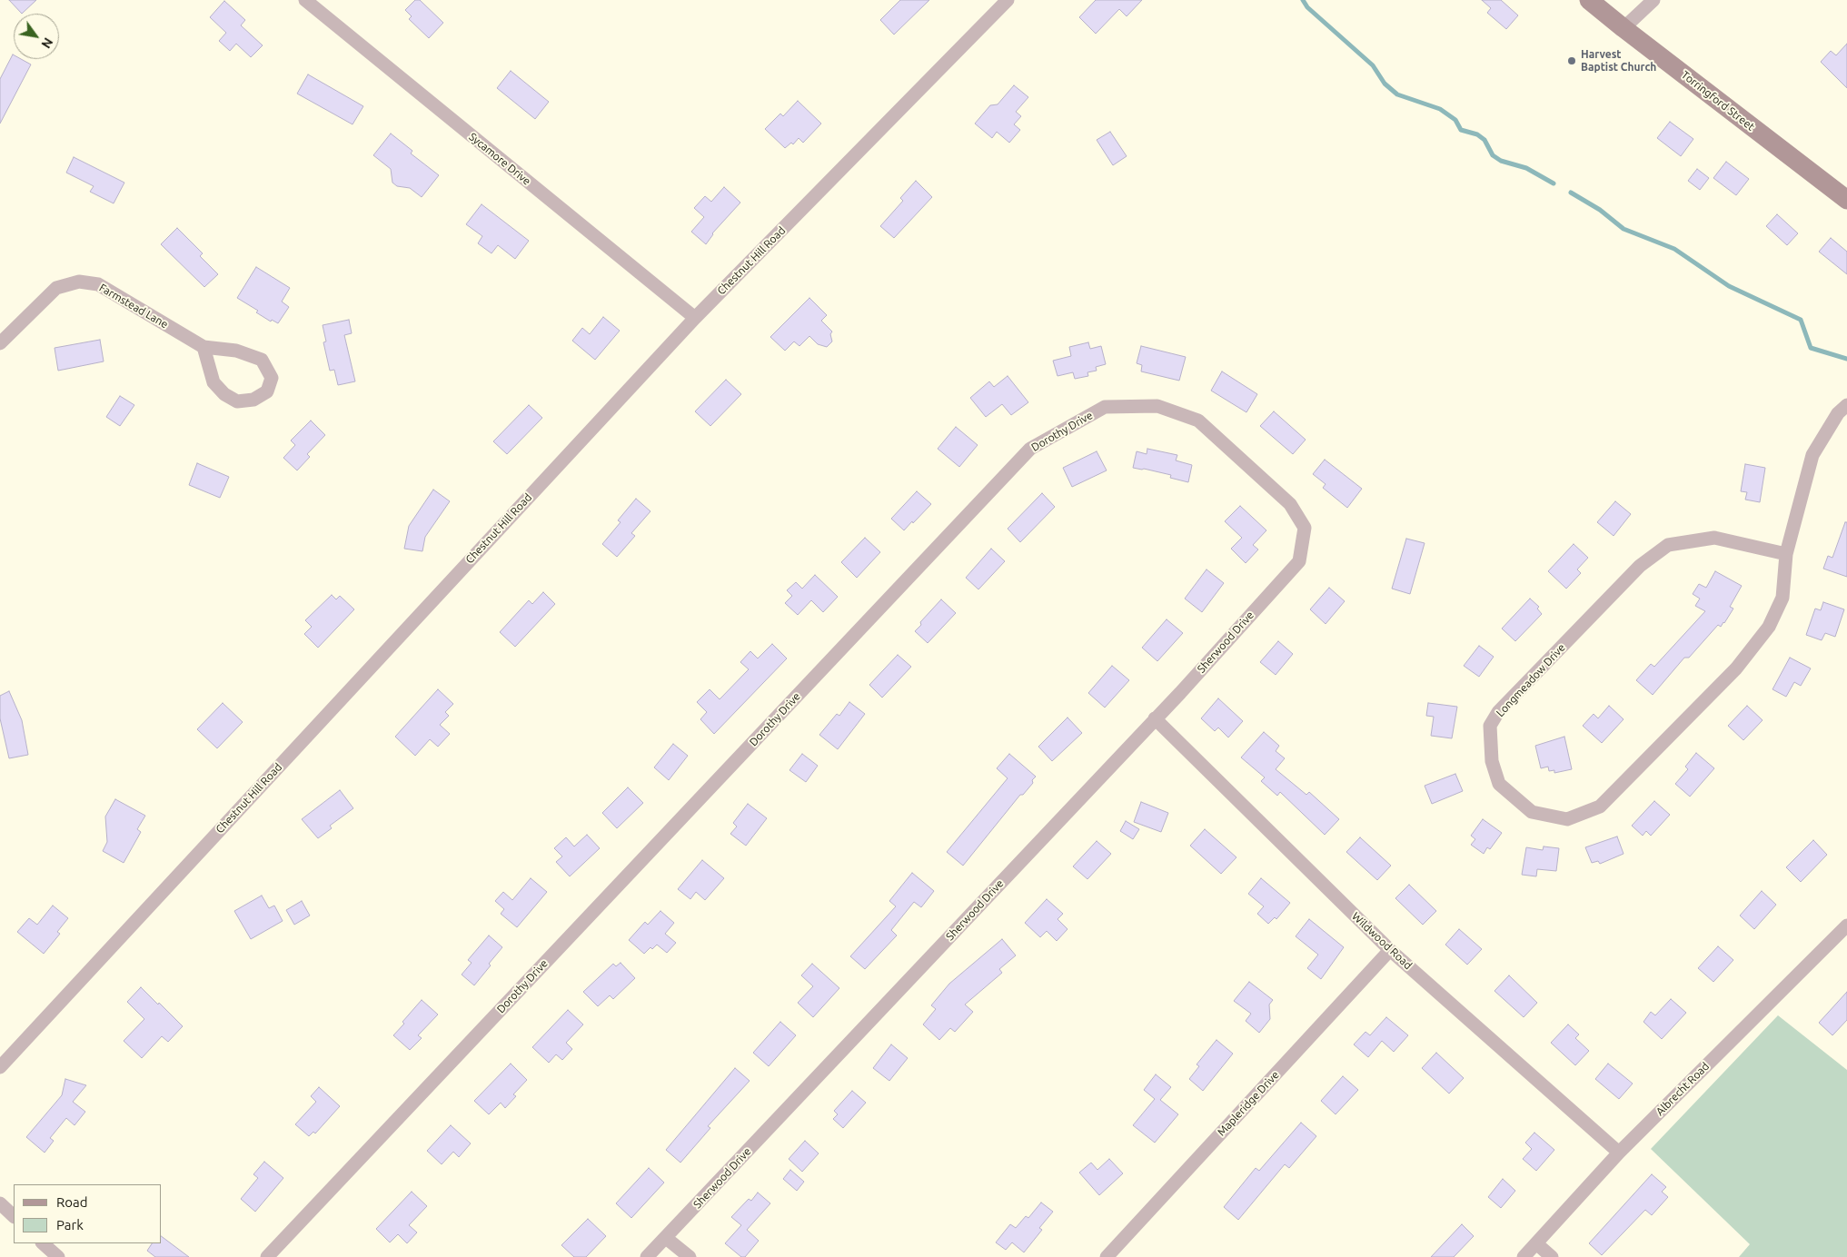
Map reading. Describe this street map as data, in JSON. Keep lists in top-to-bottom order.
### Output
{
  "streets": {
    "main road": ["Torringford Street"],
    "street": [
      "Sycamore Drive",
      "Chestnut Hill Road",
      "Farmstead Lane",
      "Dorothy Drive",
      "Sherwood Drive",
      "Longmeadow Drive",
      "Wildwood Road",
      "Albrecht Road",
      "Mapleridge Drive"
    ]
  },
  "crossings": [
    ["Sycamore Drive", "Chestnut Hill Road"],
    ["Dorothy Drive", "Sherwood Drive"],
    ["Sherwood Drive", "Wildwood Road"],
    ["Wildwood Road", "Albrecht Road"],
    ["Wildwood Road", "Mapleridge Drive"]
  ],
  "places": ["Harvest Baptist Church"],
  "legend": ["Road", "Park"],
  "north": "bottom right"
}
